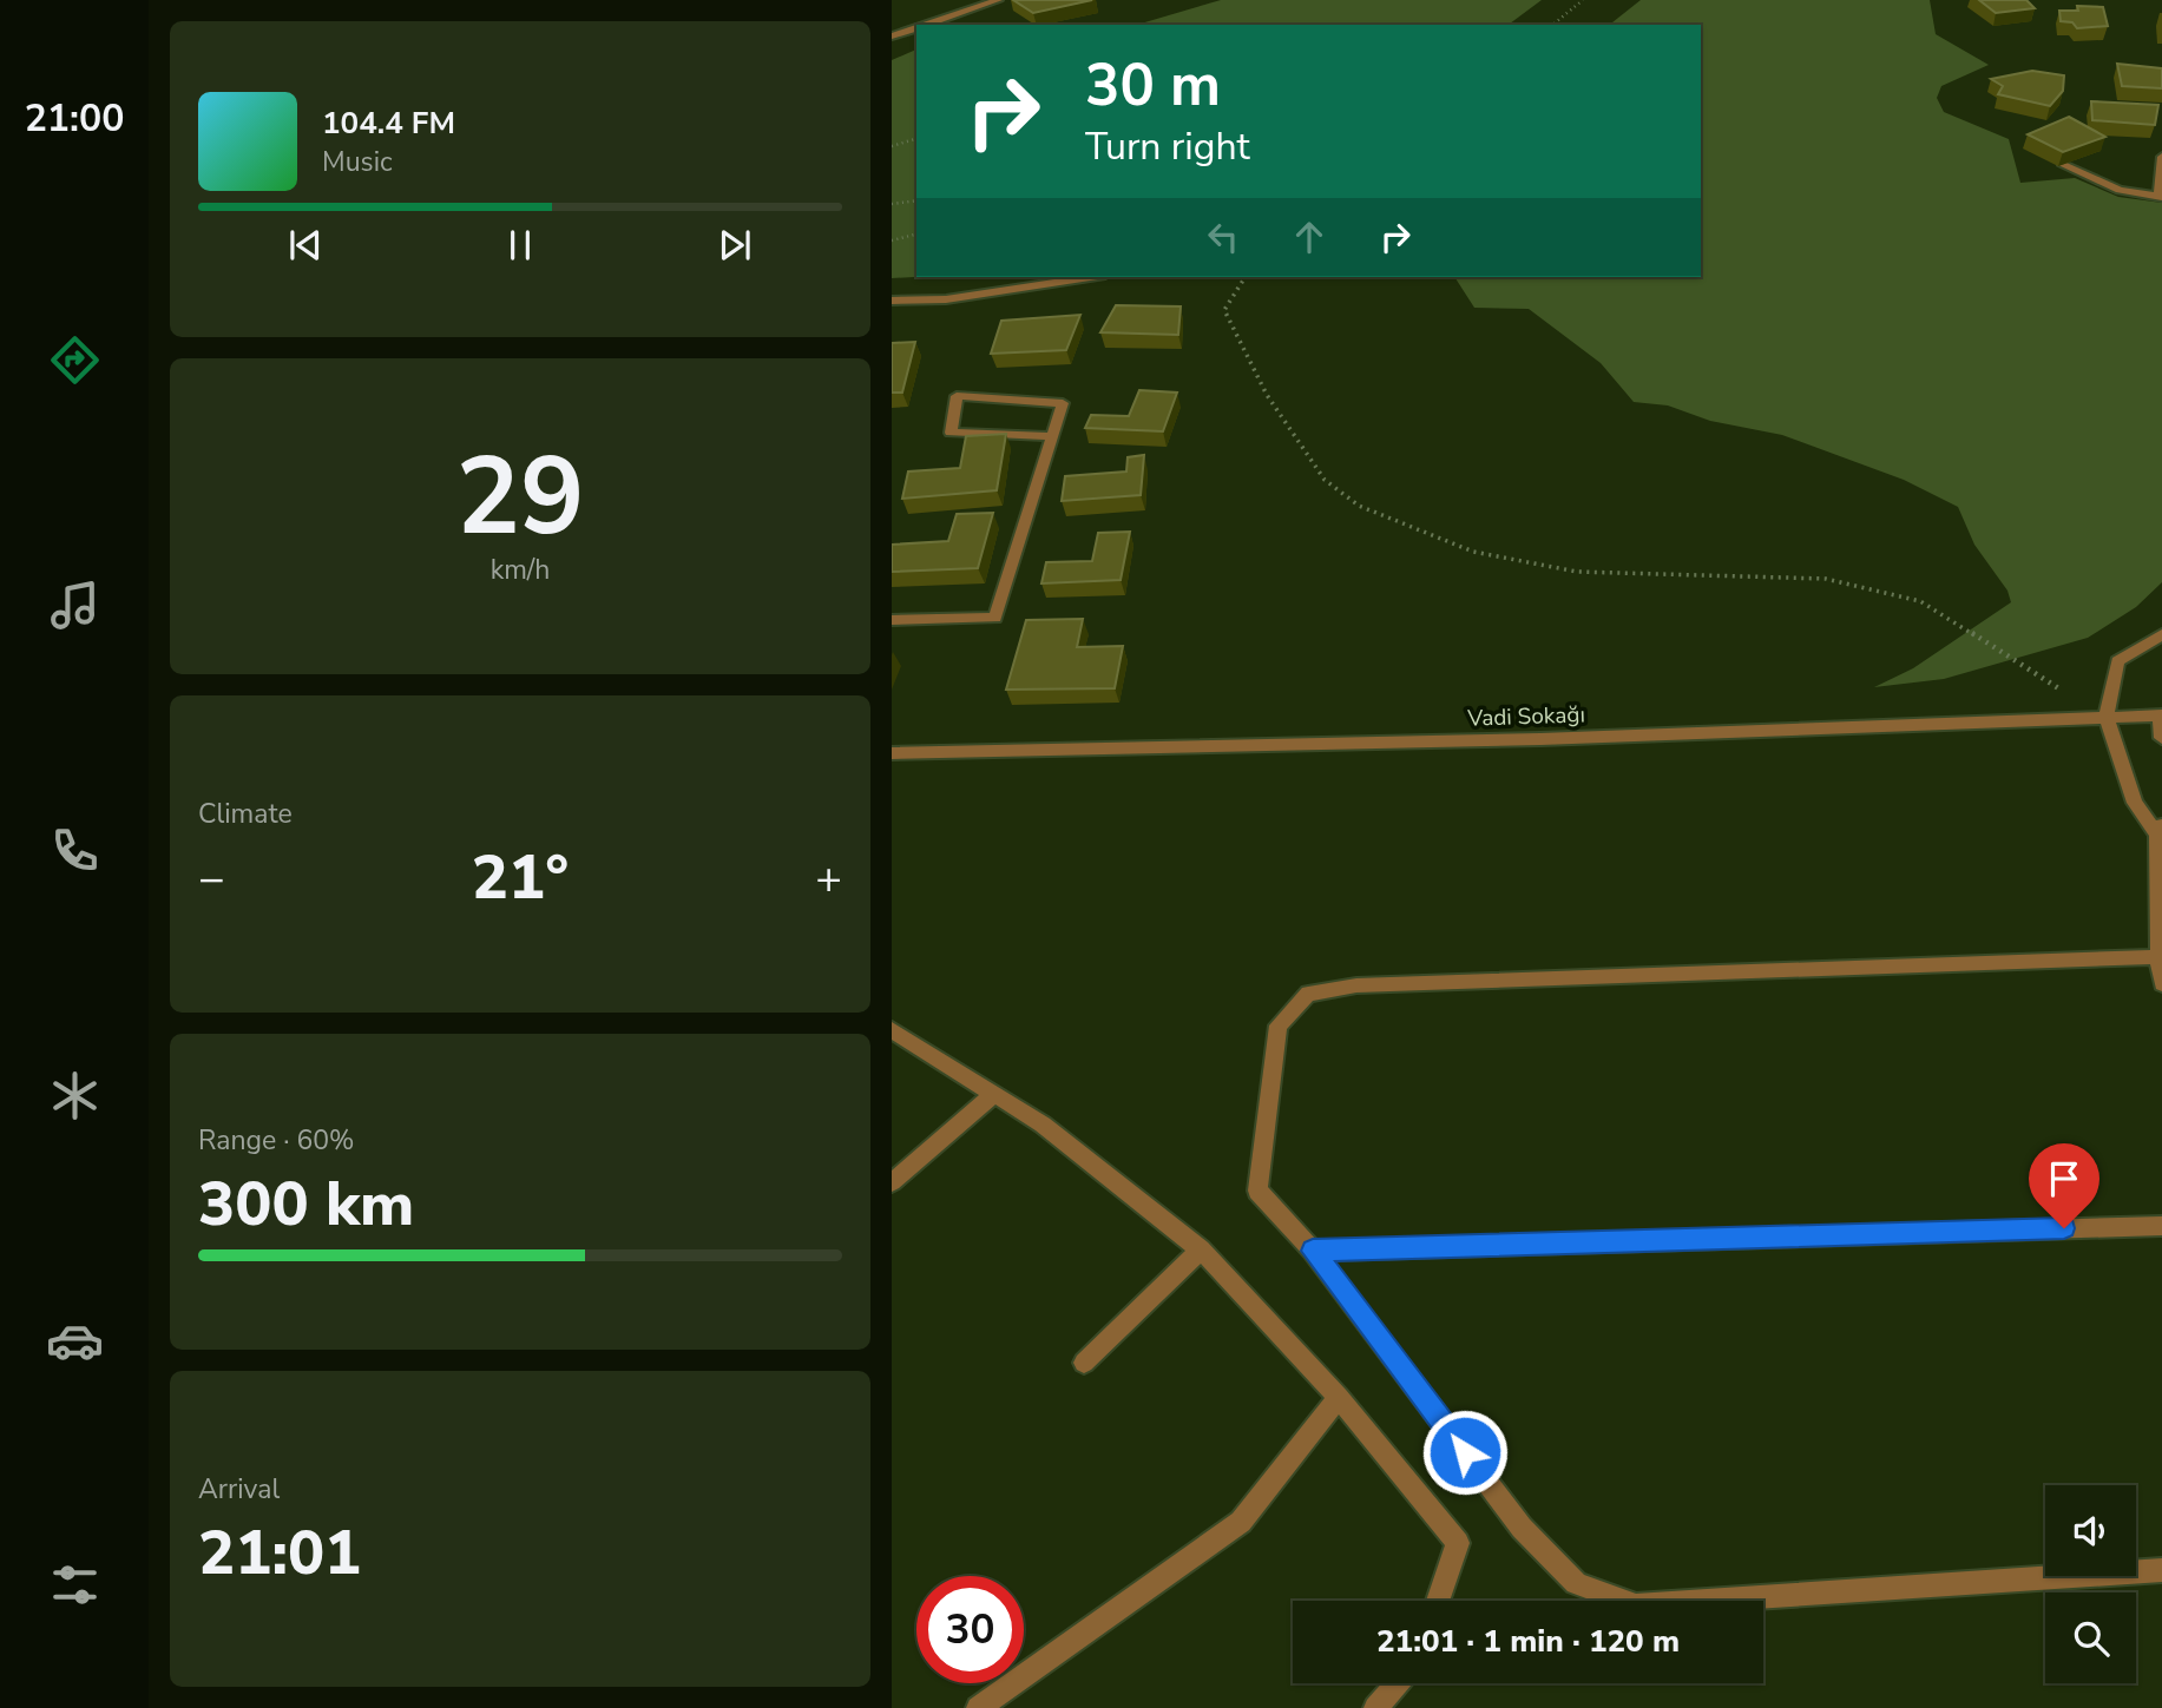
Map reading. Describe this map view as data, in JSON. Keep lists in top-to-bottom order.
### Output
{
  "streets": {
    "street": ["Vadi Sokağı"]
  },
  "page": {
    "tabs": "21:00",
    "turn": ["30 m", "Turn right"],
    "song": ["104.4 FM", "Music"],
    "tile": [
      ["29", "km/h"],
      "Climate",
      ["Range · 60%", "300 km"],
      ["Arrival", "21:01"]
    ],
    "heat": ["−", "21°", "+"],
    "limit": "30",
    "trip": "21:01 · 1 min · 120 m"
  }
}
